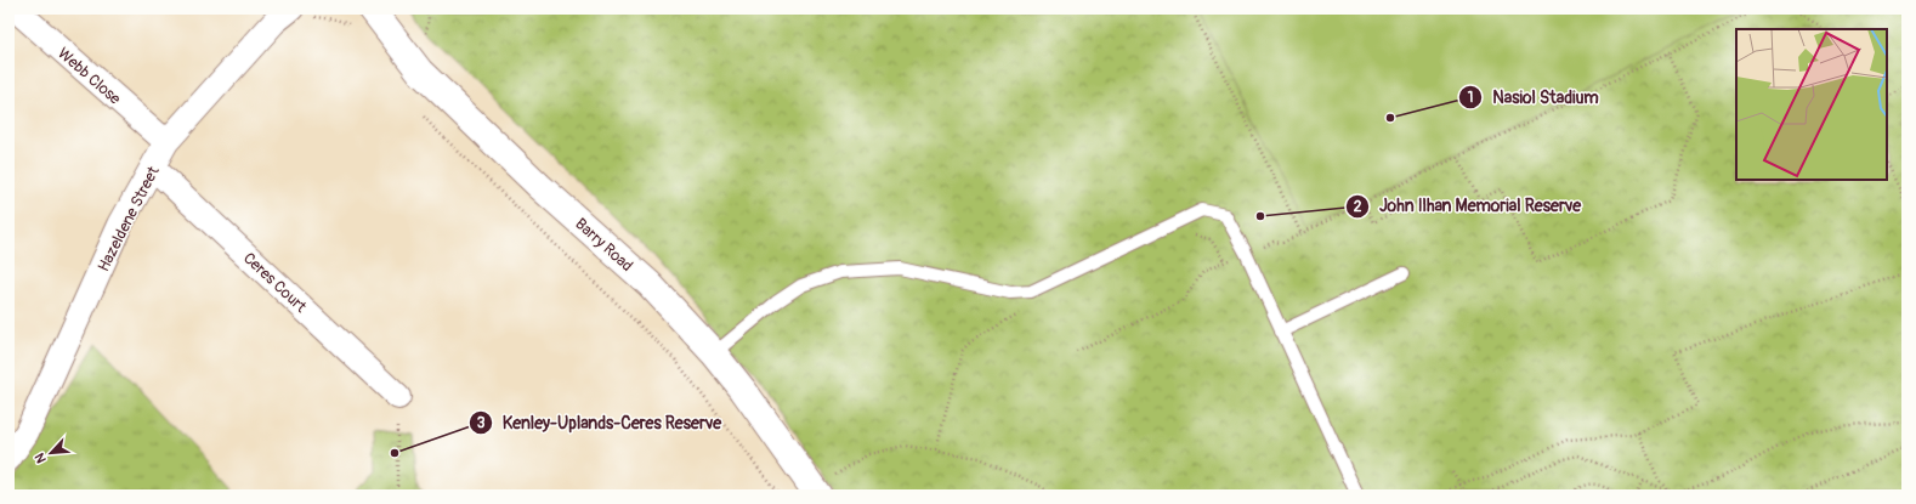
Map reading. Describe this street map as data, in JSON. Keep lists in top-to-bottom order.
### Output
{
  "streets": {
    "street": [
      "Webb Close",
      "Hazeldene Street",
      "Barry Road",
      "Ceres Court"
    ]
  },
  "crossings": [
    ["Webb Close", "Hazeldene Street"],
    ["Hazeldene Street", "Ceres Court"]
  ],
  "places": ["Nasiol Stadium", "John Ilhan Memorial Reserve", "Kenley-Uplands-Ceres Reserve"],
  "north": "bottom left"
}
